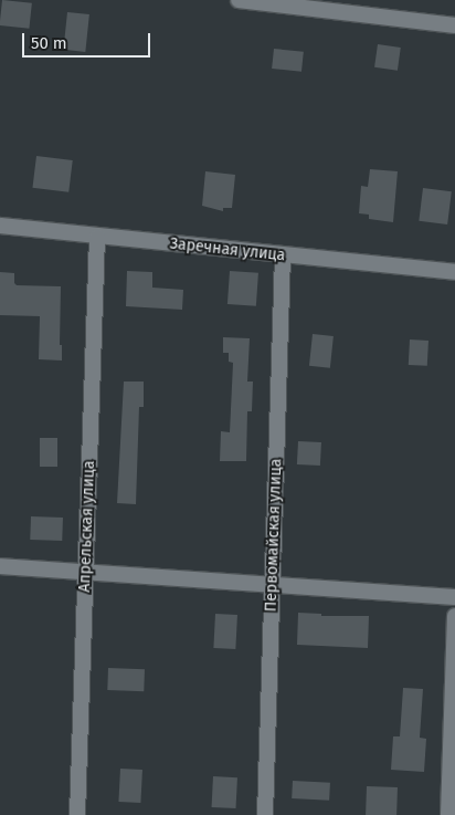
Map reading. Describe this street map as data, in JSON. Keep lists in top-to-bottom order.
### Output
{
  "streets": {
    "street": ["Заречная улица", "Апрельская улица", "Первомайская улица"]
  },
  "crossings": [
    ["Заречная улица", "Апрельская улица"],
    ["Заречная улица", "Первомайская улица"]
  ],
  "scale_bar": "50 m"
}
